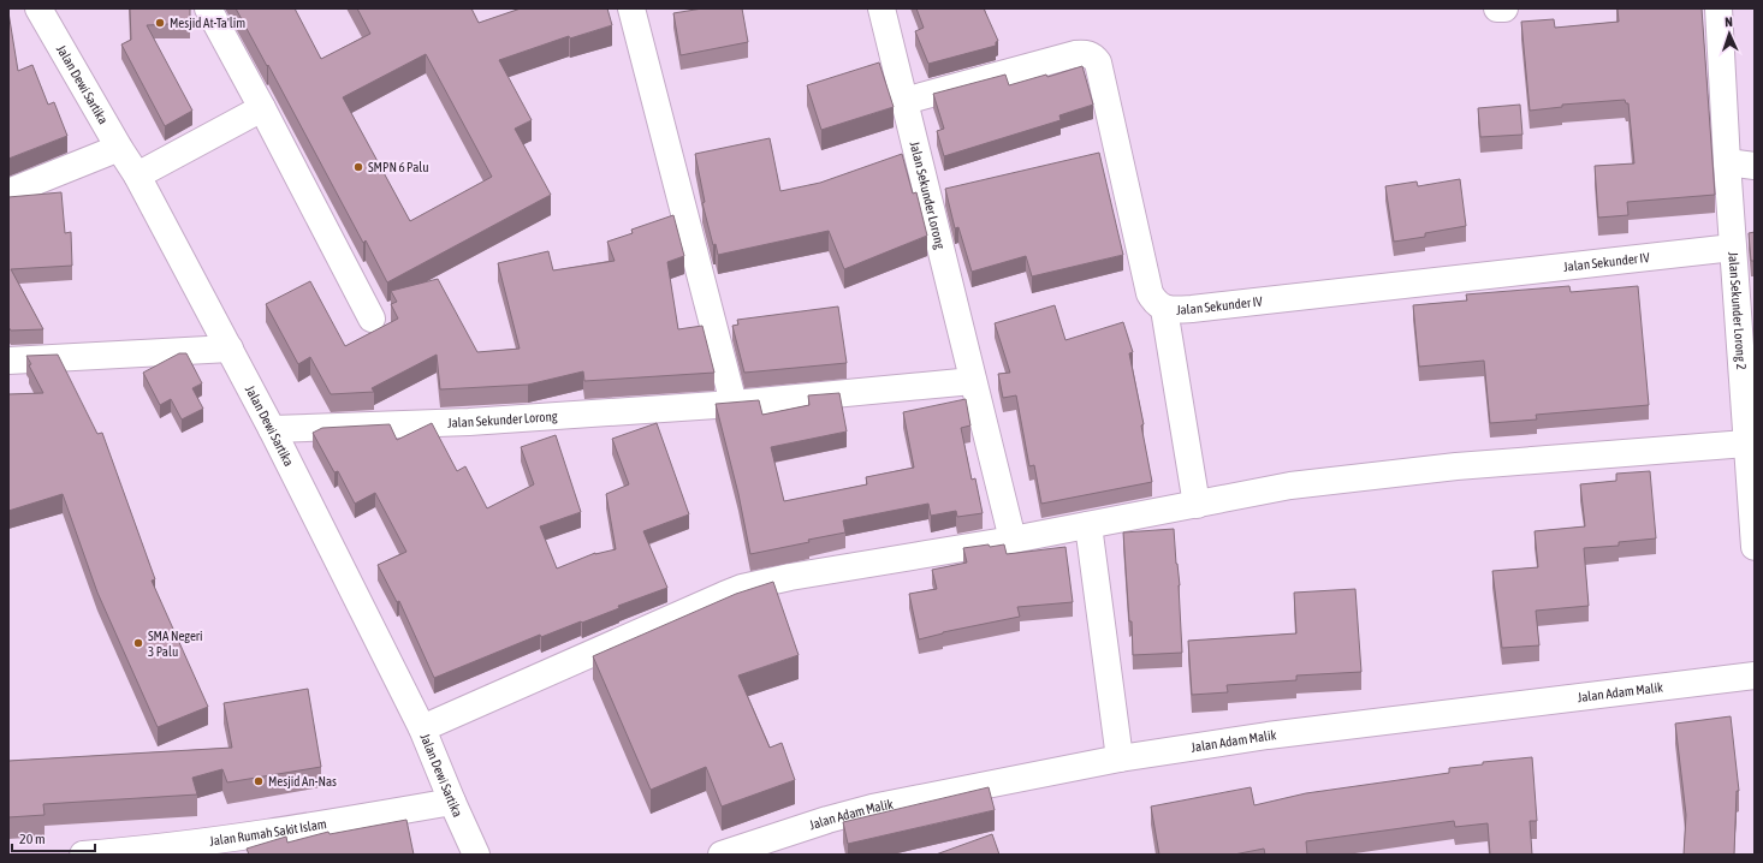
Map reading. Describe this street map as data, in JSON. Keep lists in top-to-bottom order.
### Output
{
  "streets": {
    "street": [
      "Jalan Dewi Sartika",
      "Jalan Sekunder Lorong",
      "Jalan Sekunder IV",
      "Jalan Sekunder Lorong 2",
      "Jalan Adam Malik",
      "Jalan Rumah Sakit Islam"
    ]
  },
  "crossings": [
    ["Jalan Dewi Sartika", "Jalan Sekunder Lorong"],
    ["Jalan Dewi Sartika", "Jalan Rumah Sakit Islam"],
    ["Jalan Sekunder Lorong", "Jalan Sekunder IV"],
    ["Jalan Sekunder IV", "Jalan Sekunder Lorong 2"]
  ],
  "places": [
    "Mesjid At-Ta'lim",
    "SMPN 6 Palu",
    "SMA Negeri 3 Palu",
    "Mesjid An-Nas"
  ],
  "scale_bar": "20 m",
  "north": "top"
}
